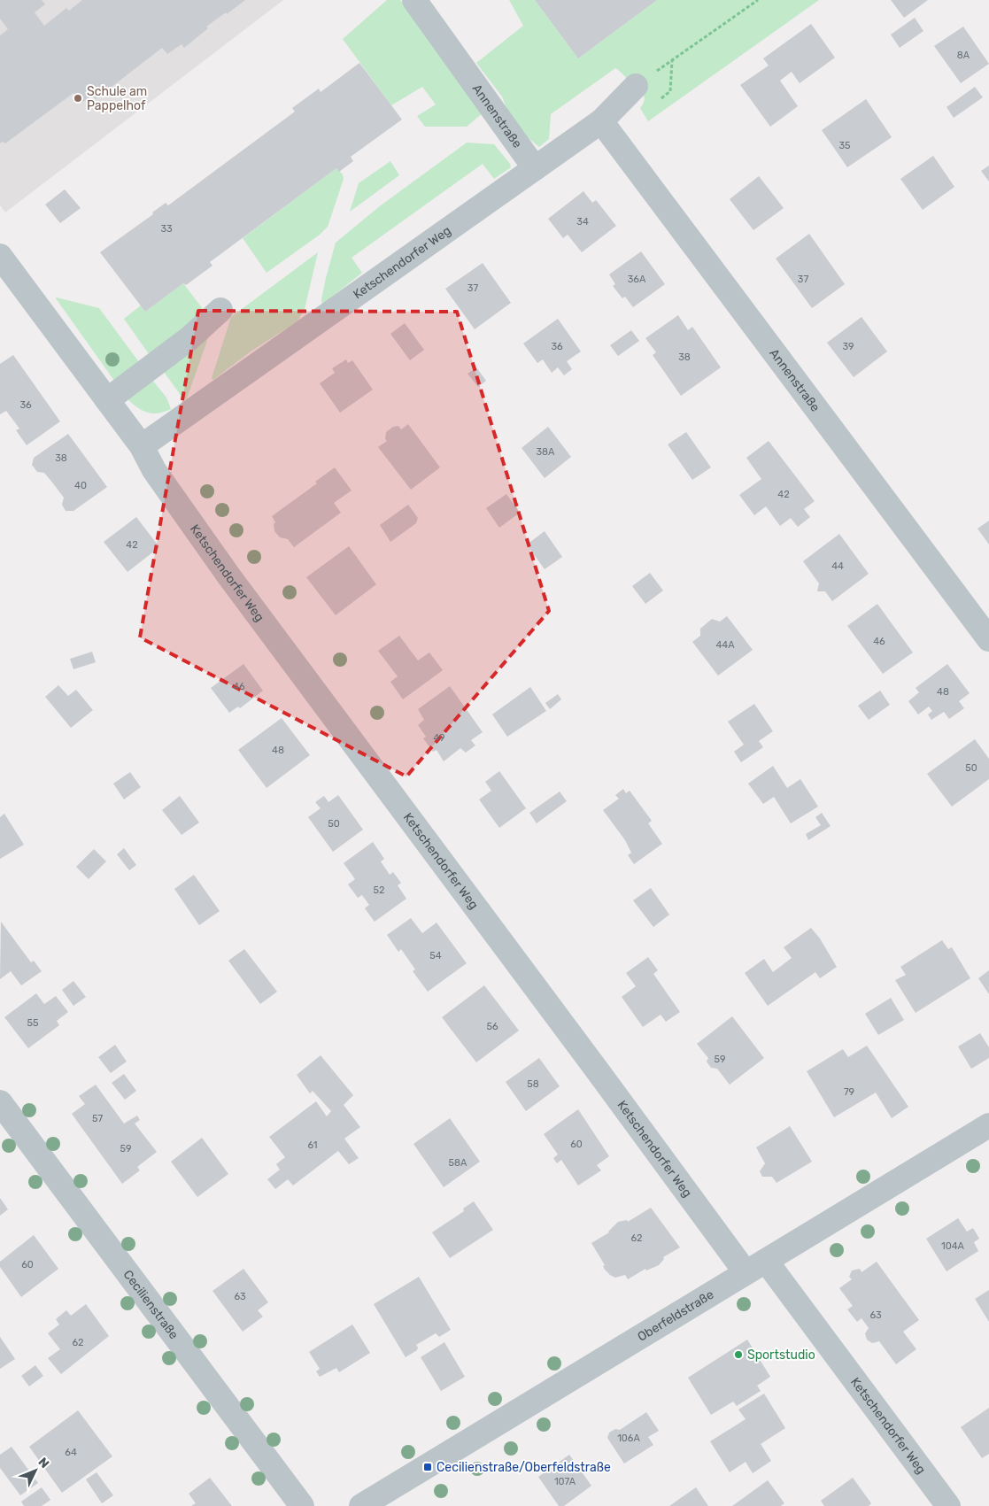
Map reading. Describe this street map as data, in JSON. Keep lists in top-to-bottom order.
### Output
{
  "streets": {
    "street": [
      "Annenstraße",
      "Ketschendorfer Weg",
      "Cecilienstraße",
      "Oberfeldstraße"
    ]
  },
  "crossings": [
    ["Annenstraße", "Ketschendorfer Weg"],
    ["Ketschendorfer Weg", "Oberfeldstraße"]
  ],
  "places": {
    "other": ["Schule am Pappelhof", "Sportstudio"],
    "transit": ["Cecilienstraße/Oberfeldstraße"]
  },
  "house_numbers": [
    "8A",
    "35",
    "34",
    "33",
    "36A",
    "37",
    "37",
    "36",
    "39",
    "38",
    "36",
    "38A",
    "38",
    "40",
    "42",
    "42",
    "44",
    "46",
    "44A",
    "46",
    "48",
    "49",
    "48",
    "50",
    "50",
    "52",
    "54",
    "55",
    "56",
    "59",
    "58",
    "79",
    "57",
    "60",
    "61",
    "59",
    "58A",
    "62",
    "104A",
    "60",
    "63",
    "63",
    "62",
    "106A",
    "64",
    "107A"
  ],
  "north": "top right"
}
